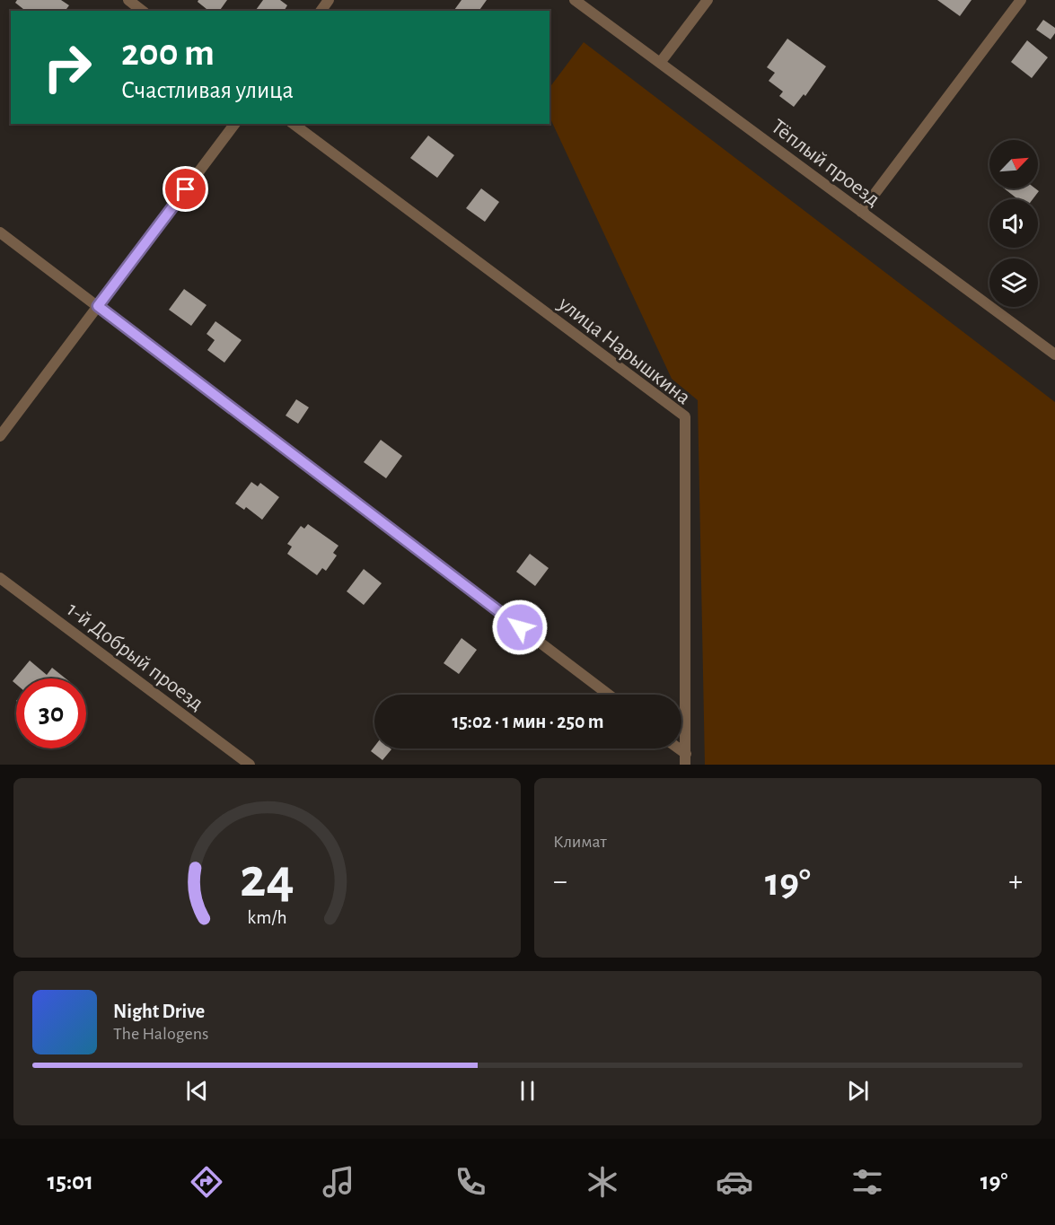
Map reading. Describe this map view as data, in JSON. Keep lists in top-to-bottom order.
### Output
{
  "streets": {
    "street": ["Тёплый проезд", "улица Нарышкина", "1-й Добрый проезд"]
  },
  "north": "top right",
  "page": {
    "turn": ["200 m", "Счастливая улица"],
    "limit": "30",
    "trip": "15:02 · 1 мин · 250 m",
    "tile": "Климат",
    "heat": ["−", "19°", "+"],
    "song": ["Night Drive", "The Halogens"],
    "tabs": ["15:01", "19°"],
    "gauge": ["24", "km/h"]
  }
}
